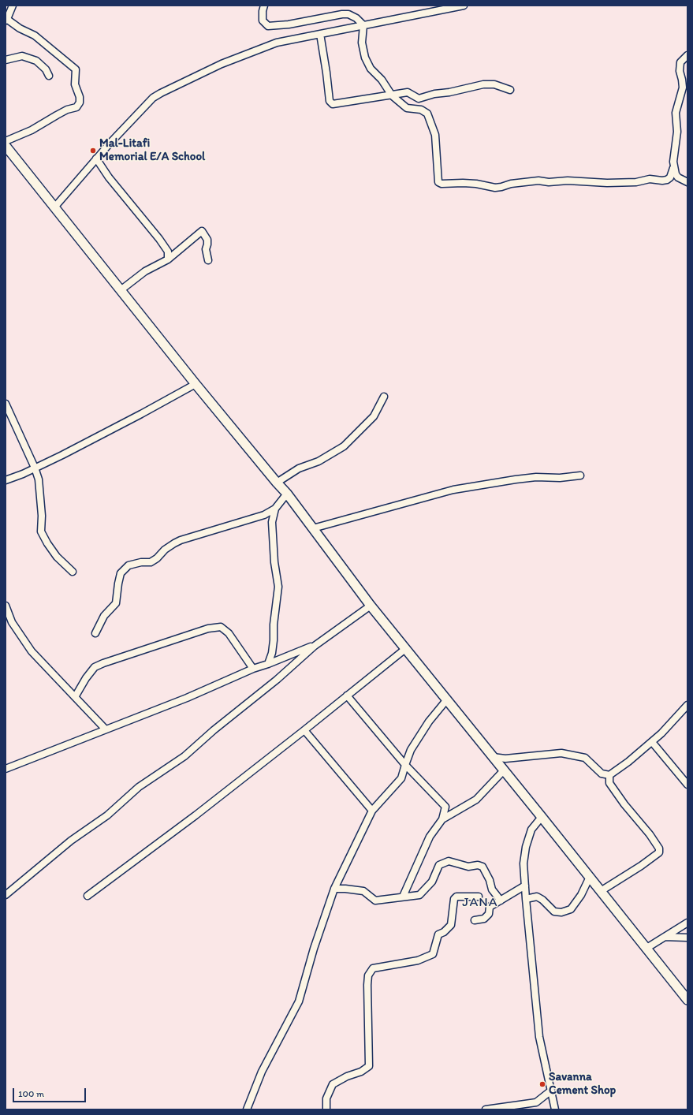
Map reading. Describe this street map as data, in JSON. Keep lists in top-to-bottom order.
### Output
{
  "districts": ["JANA"],
  "places": ["Mal-Litafi Memorial E/A School", "Savanna Cement Shop"],
  "scale_bar": "100 m"
}
